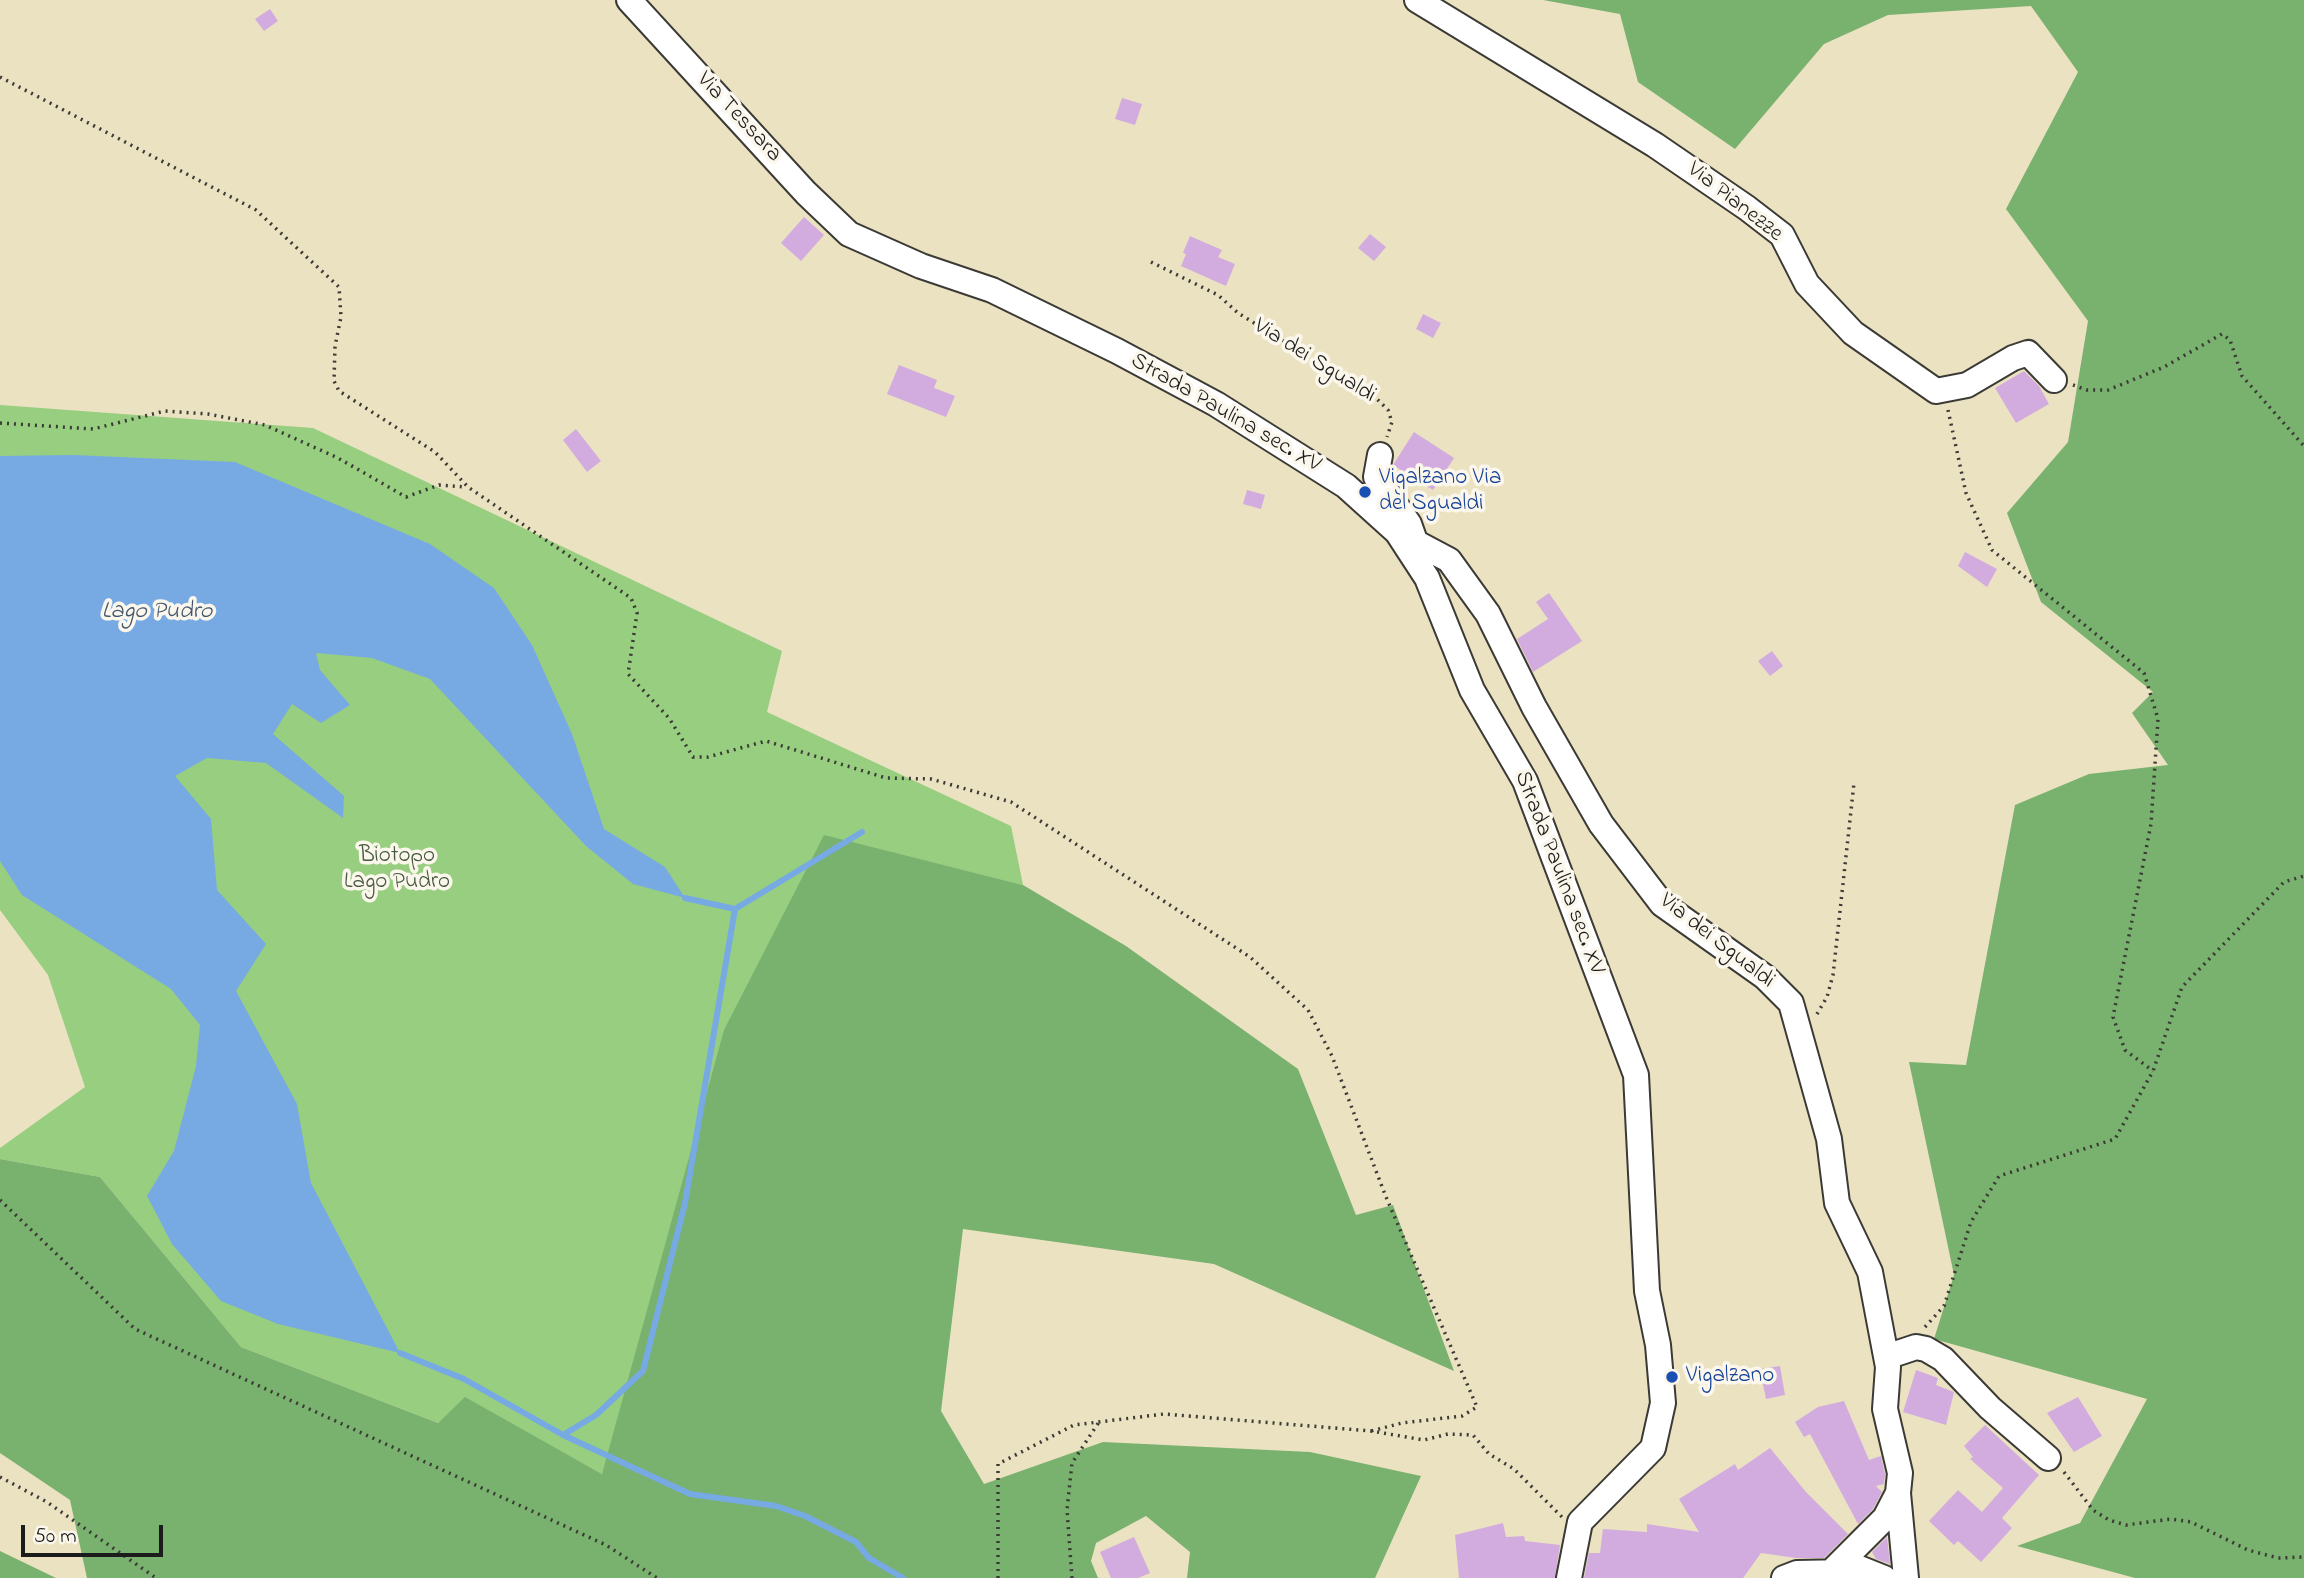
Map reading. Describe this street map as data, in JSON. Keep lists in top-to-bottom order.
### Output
{
  "streets": {
    "street": [
      "Via Tessara",
      "Via Pianezze",
      "Via dei Sgualdi",
      "Strada Paulina sec. XV"
    ]
  },
  "crossings": [
    ["Via Tessara", "Strada Paulina sec. XV"],
    ["Via dei Sgualdi", "Strada Paulina sec. XV"]
  ],
  "water": ["Lago Pudro"],
  "parks": ["Biotopo Lago Pudro"],
  "places": ["Vigalzano Via del Sgualdi", "Vigalzano"],
  "scale_bar": "50 m"
}
